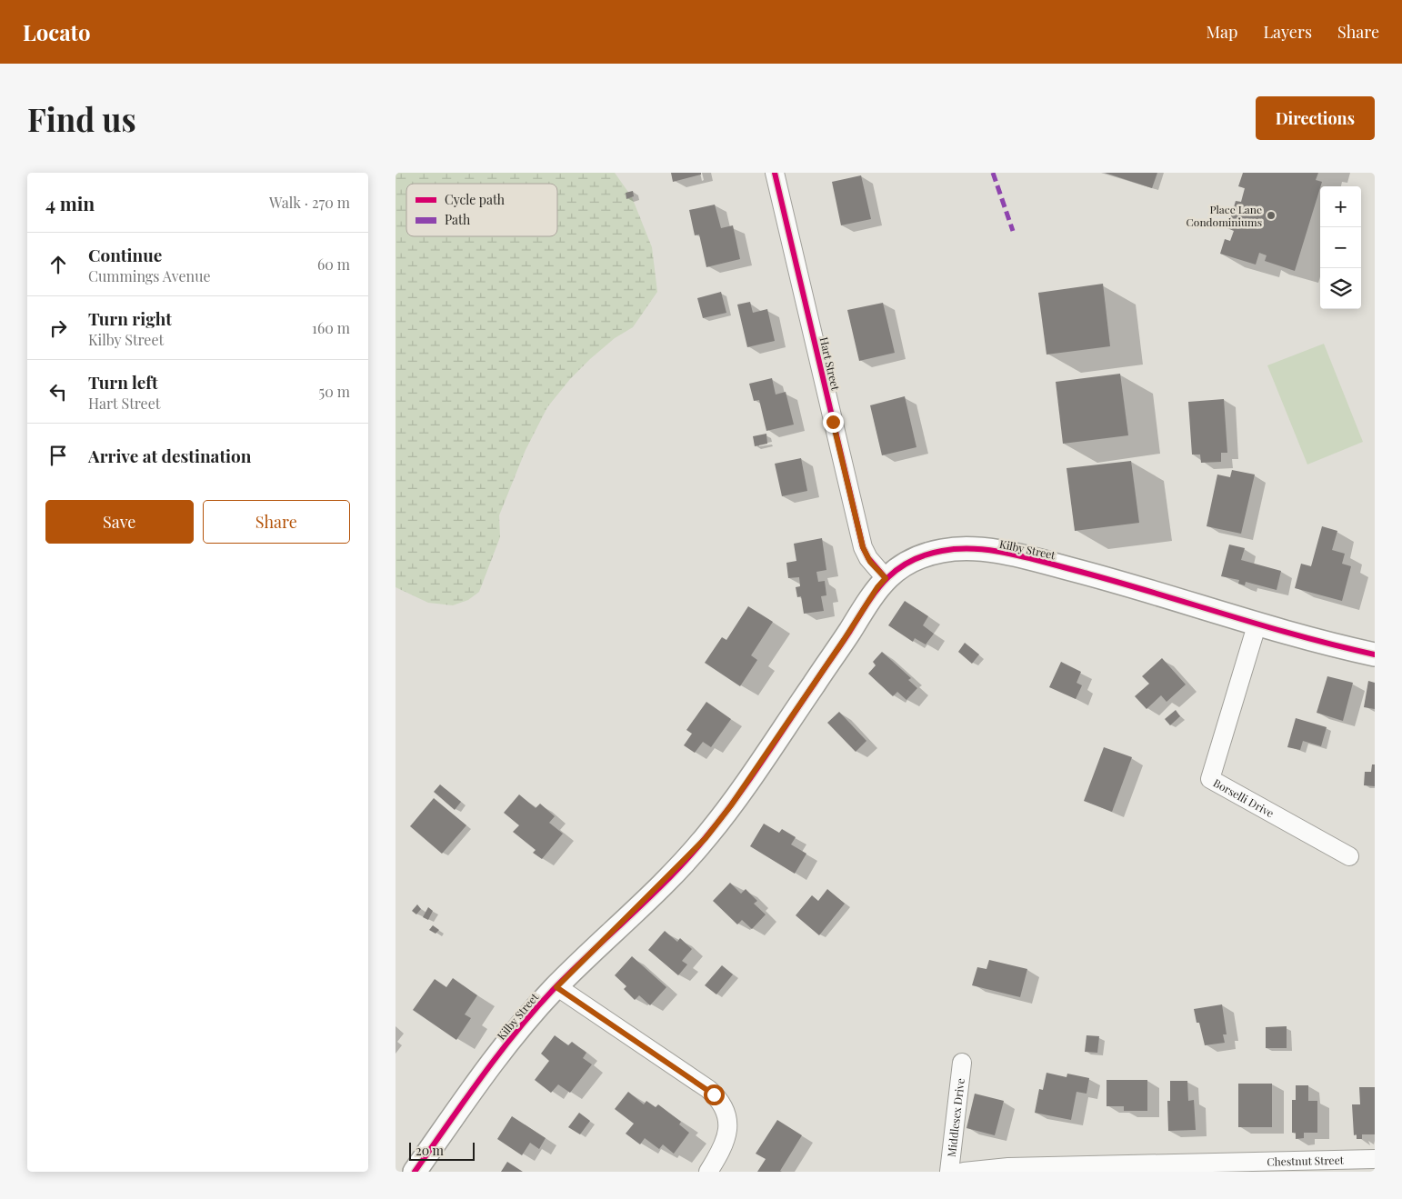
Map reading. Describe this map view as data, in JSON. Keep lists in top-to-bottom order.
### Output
{
  "streets": {
    "street": [
      "Hart Street",
      "Kilby Street",
      "Borselli Drive",
      "Middlesex Drive",
      "Chestnut Street"
    ]
  },
  "crossings": [
    ["Hart Street", "Kilby Street"],
    ["Kilby Street", "Borselli Drive"]
  ],
  "places": ["Place Lane Condominiums"],
  "legend": ["Cycle path", "Path"],
  "scale_bar": "20 m",
  "page": {
    "header": "Locato",
    "nav": ["Map", "Layers", "Share"],
    "buttons": [
      "Directions",
      ["Save", "Share"]
    ],
    "title": "Find us",
    "heading": ["4 min", "Walk · 270 m"],
    "map_buttons": ["+", "−"],
    "list": [
      ["Continue", "Cummings Avenue", "60 m"],
      ["Turn right", "Kilby Street", "160 m"],
      ["Turn left", "Hart Street", "50 m"],
      "Arrive at destination"
    ],
    "scale": "20 m"
  }
}
